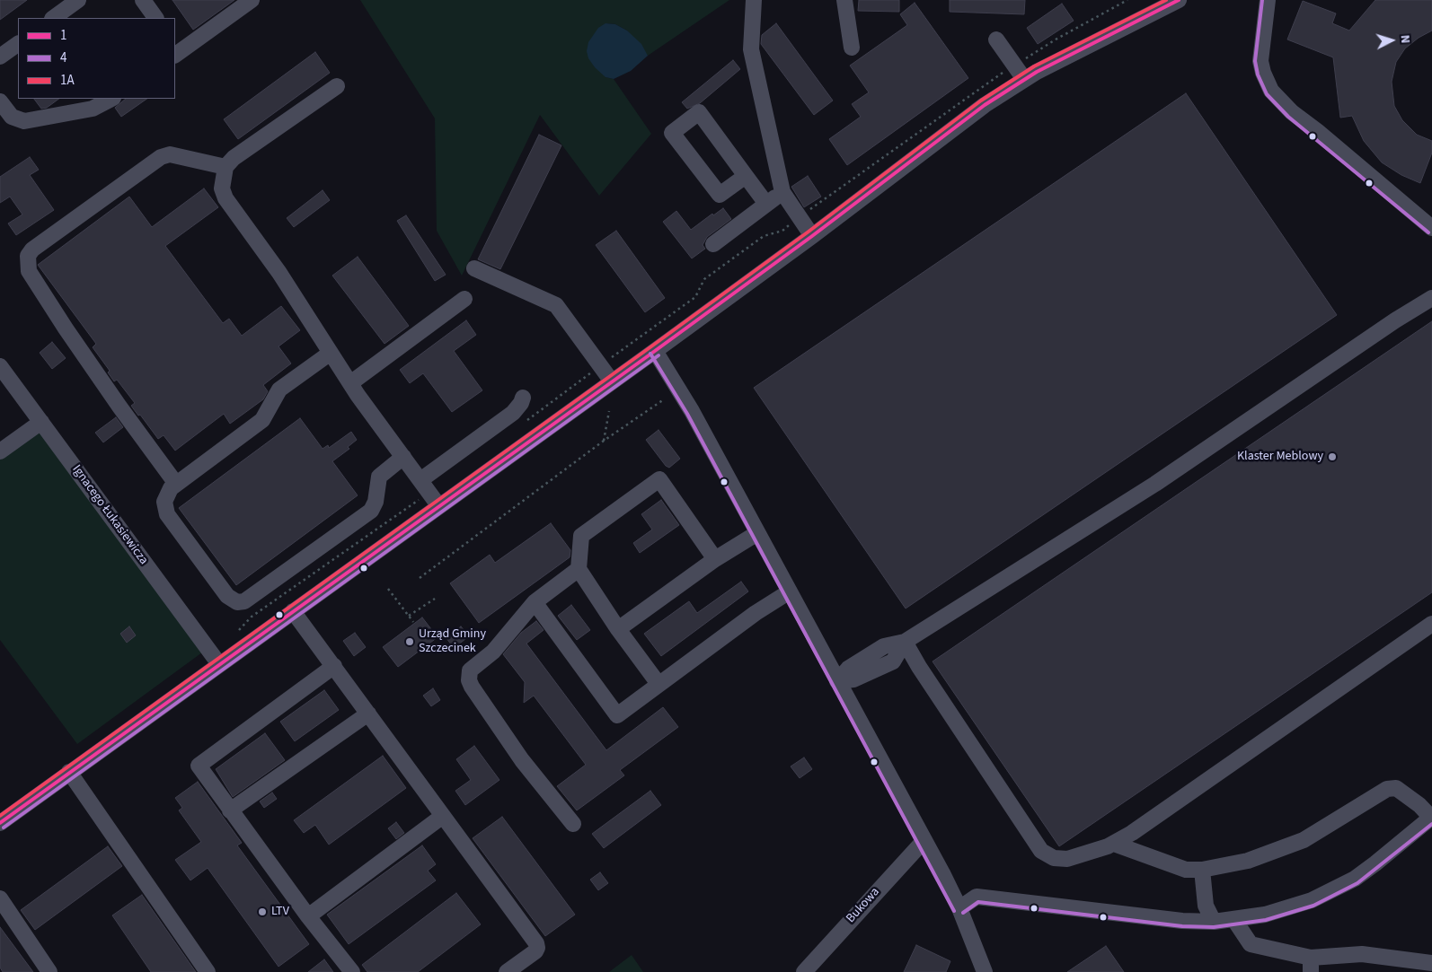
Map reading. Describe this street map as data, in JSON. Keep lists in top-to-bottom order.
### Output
{
  "streets": {
    "street": ["Ignacego Łukasiewicza", "Bukowa"]
  },
  "places": ["Klaster Meblowy", "Urząd Gminy Szczecinek", "LTV"],
  "lines": ["transit line 1", "transit line 4", "transit line 1A"],
  "legend": ["1", "4", "1A"],
  "north": "right"
}
